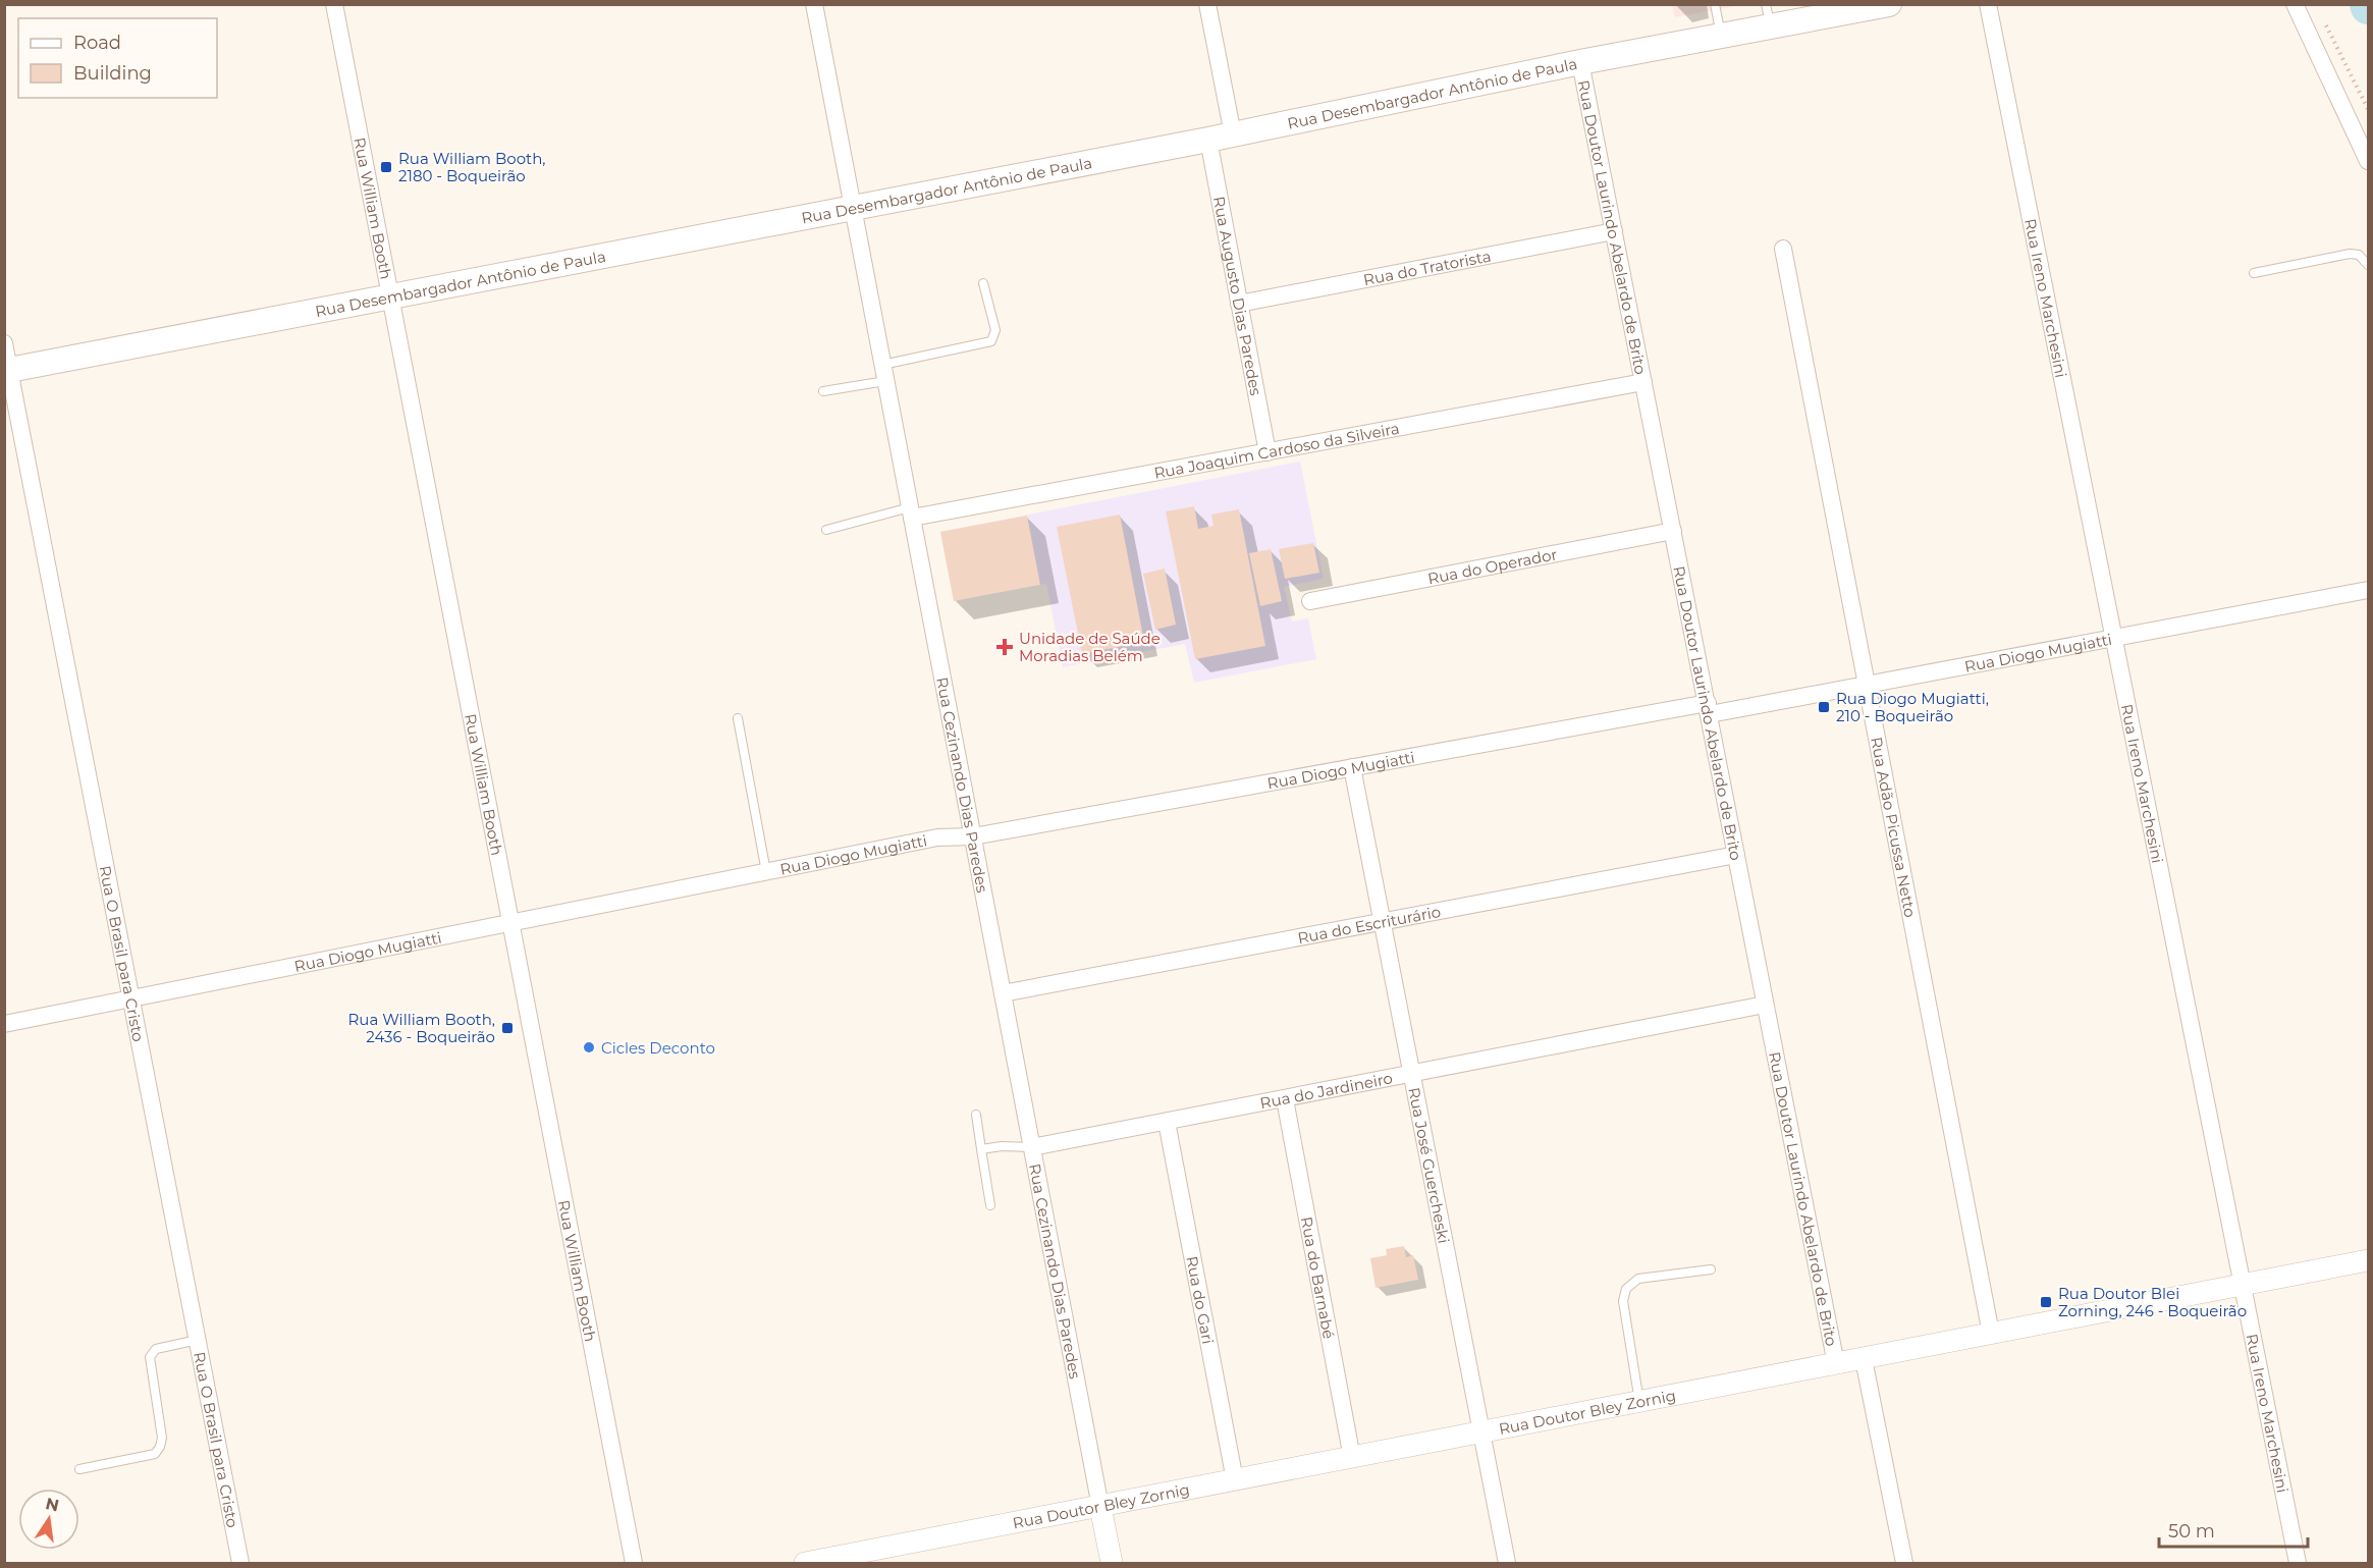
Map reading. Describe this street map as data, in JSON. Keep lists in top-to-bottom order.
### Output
{
  "streets": {
    "main road": ["Rua Desembargador Antônio de Paula"],
    "street": [
      "Rua William Booth",
      "Rua Doutor Laurindo Abelardo de Brito",
      "Rua do Tratorista",
      "Rua Augusto Dias Paredes",
      "Rua Ireno Marchesini",
      "Rua Joaquim Cardoso da Silveira",
      "Rua do Operador",
      "Rua Diogo Mugiatti",
      "Rua Cezinando Dias Paredes",
      "Rua Adão Picussa Netto",
      "Rua do Escriturário",
      "Rua O Brasil para Cristo",
      "Rua do Jardineiro",
      "Rua José Guercheski",
      "Rua do Barnabé",
      "Rua do Gari",
      "Rua Doutor Bley Zornig"
    ]
  },
  "crossings": [
    ["Rua Desembargador Antônio de Paula", "Rua William Booth"],
    ["Rua Desembargador Antônio de Paula", "Rua Doutor Laurindo Abelardo de Brito"],
    ["Rua Desembargador Antônio de Paula", "Rua Augusto Dias Paredes"],
    ["Rua Desembargador Antônio de Paula", "Rua Cezinando Dias Paredes"],
    ["Rua Desembargador Antônio de Paula", "Rua O Brasil para Cristo"],
    ["Rua William Booth", "Rua Diogo Mugiatti"],
    ["Rua Doutor Laurindo Abelardo de Brito", "Rua do Tratorista"],
    ["Rua Doutor Laurindo Abelardo de Brito", "Rua Joaquim Cardoso da Silveira"],
    ["Rua Doutor Laurindo Abelardo de Brito", "Rua do Operador"],
    ["Rua Doutor Laurindo Abelardo de Brito", "Rua Diogo Mugiatti"],
    ["Rua Doutor Laurindo Abelardo de Brito", "Rua do Escriturário"],
    ["Rua Doutor Laurindo Abelardo de Brito", "Rua do Jardineiro"],
    ["Rua Doutor Laurindo Abelardo de Brito", "Rua Doutor Bley Zornig"],
    ["Rua do Tratorista", "Rua Augusto Dias Paredes"],
    ["Rua Augusto Dias Paredes", "Rua Joaquim Cardoso da Silveira"],
    ["Rua Ireno Marchesini", "Rua Diogo Mugiatti"],
    ["Rua Ireno Marchesini", "Rua Doutor Bley Zornig"],
    ["Rua Joaquim Cardoso da Silveira", "Rua Cezinando Dias Paredes"],
    ["Rua Diogo Mugiatti", "Rua Cezinando Dias Paredes"],
    ["Rua Diogo Mugiatti", "Rua Adão Picussa Netto"],
    ["Rua Diogo Mugiatti", "Rua O Brasil para Cristo"],
    ["Rua Diogo Mugiatti", "Rua José Guercheski"],
    ["Rua Cezinando Dias Paredes", "Rua do Escriturário"],
    ["Rua Cezinando Dias Paredes", "Rua do Jardineiro"],
    ["Rua Cezinando Dias Paredes", "Rua Doutor Bley Zornig"],
    ["Rua Adão Picussa Netto", "Rua Doutor Bley Zornig"],
    ["Rua do Escriturário", "Rua José Guercheski"],
    ["Rua do Jardineiro", "Rua José Guercheski"],
    ["Rua do Jardineiro", "Rua do Barnabé"],
    ["Rua do Jardineiro", "Rua do Gari"],
    ["Rua José Guercheski", "Rua Doutor Bley Zornig"],
    ["Rua do Barnabé", "Rua Doutor Bley Zornig"],
    ["Rua do Gari", "Rua Doutor Bley Zornig"]
  ],
  "places": {
    "transit": [
      "Rua William Booth, 2180 - Boqueirão",
      "Rua Diogo Mugiatti, 210 - Boqueirão",
      "Rua William Booth, 2436 - Boqueirão",
      "Rua Doutor Blei Zorning, 246 - Boqueirão"
    ],
    "health": ["Unidade de Saúde Moradias Belém"],
    "other": ["Cicles Deconto"]
  },
  "legend": ["Road", "Building"],
  "scale_bar": "50 m",
  "north": "top"
}
